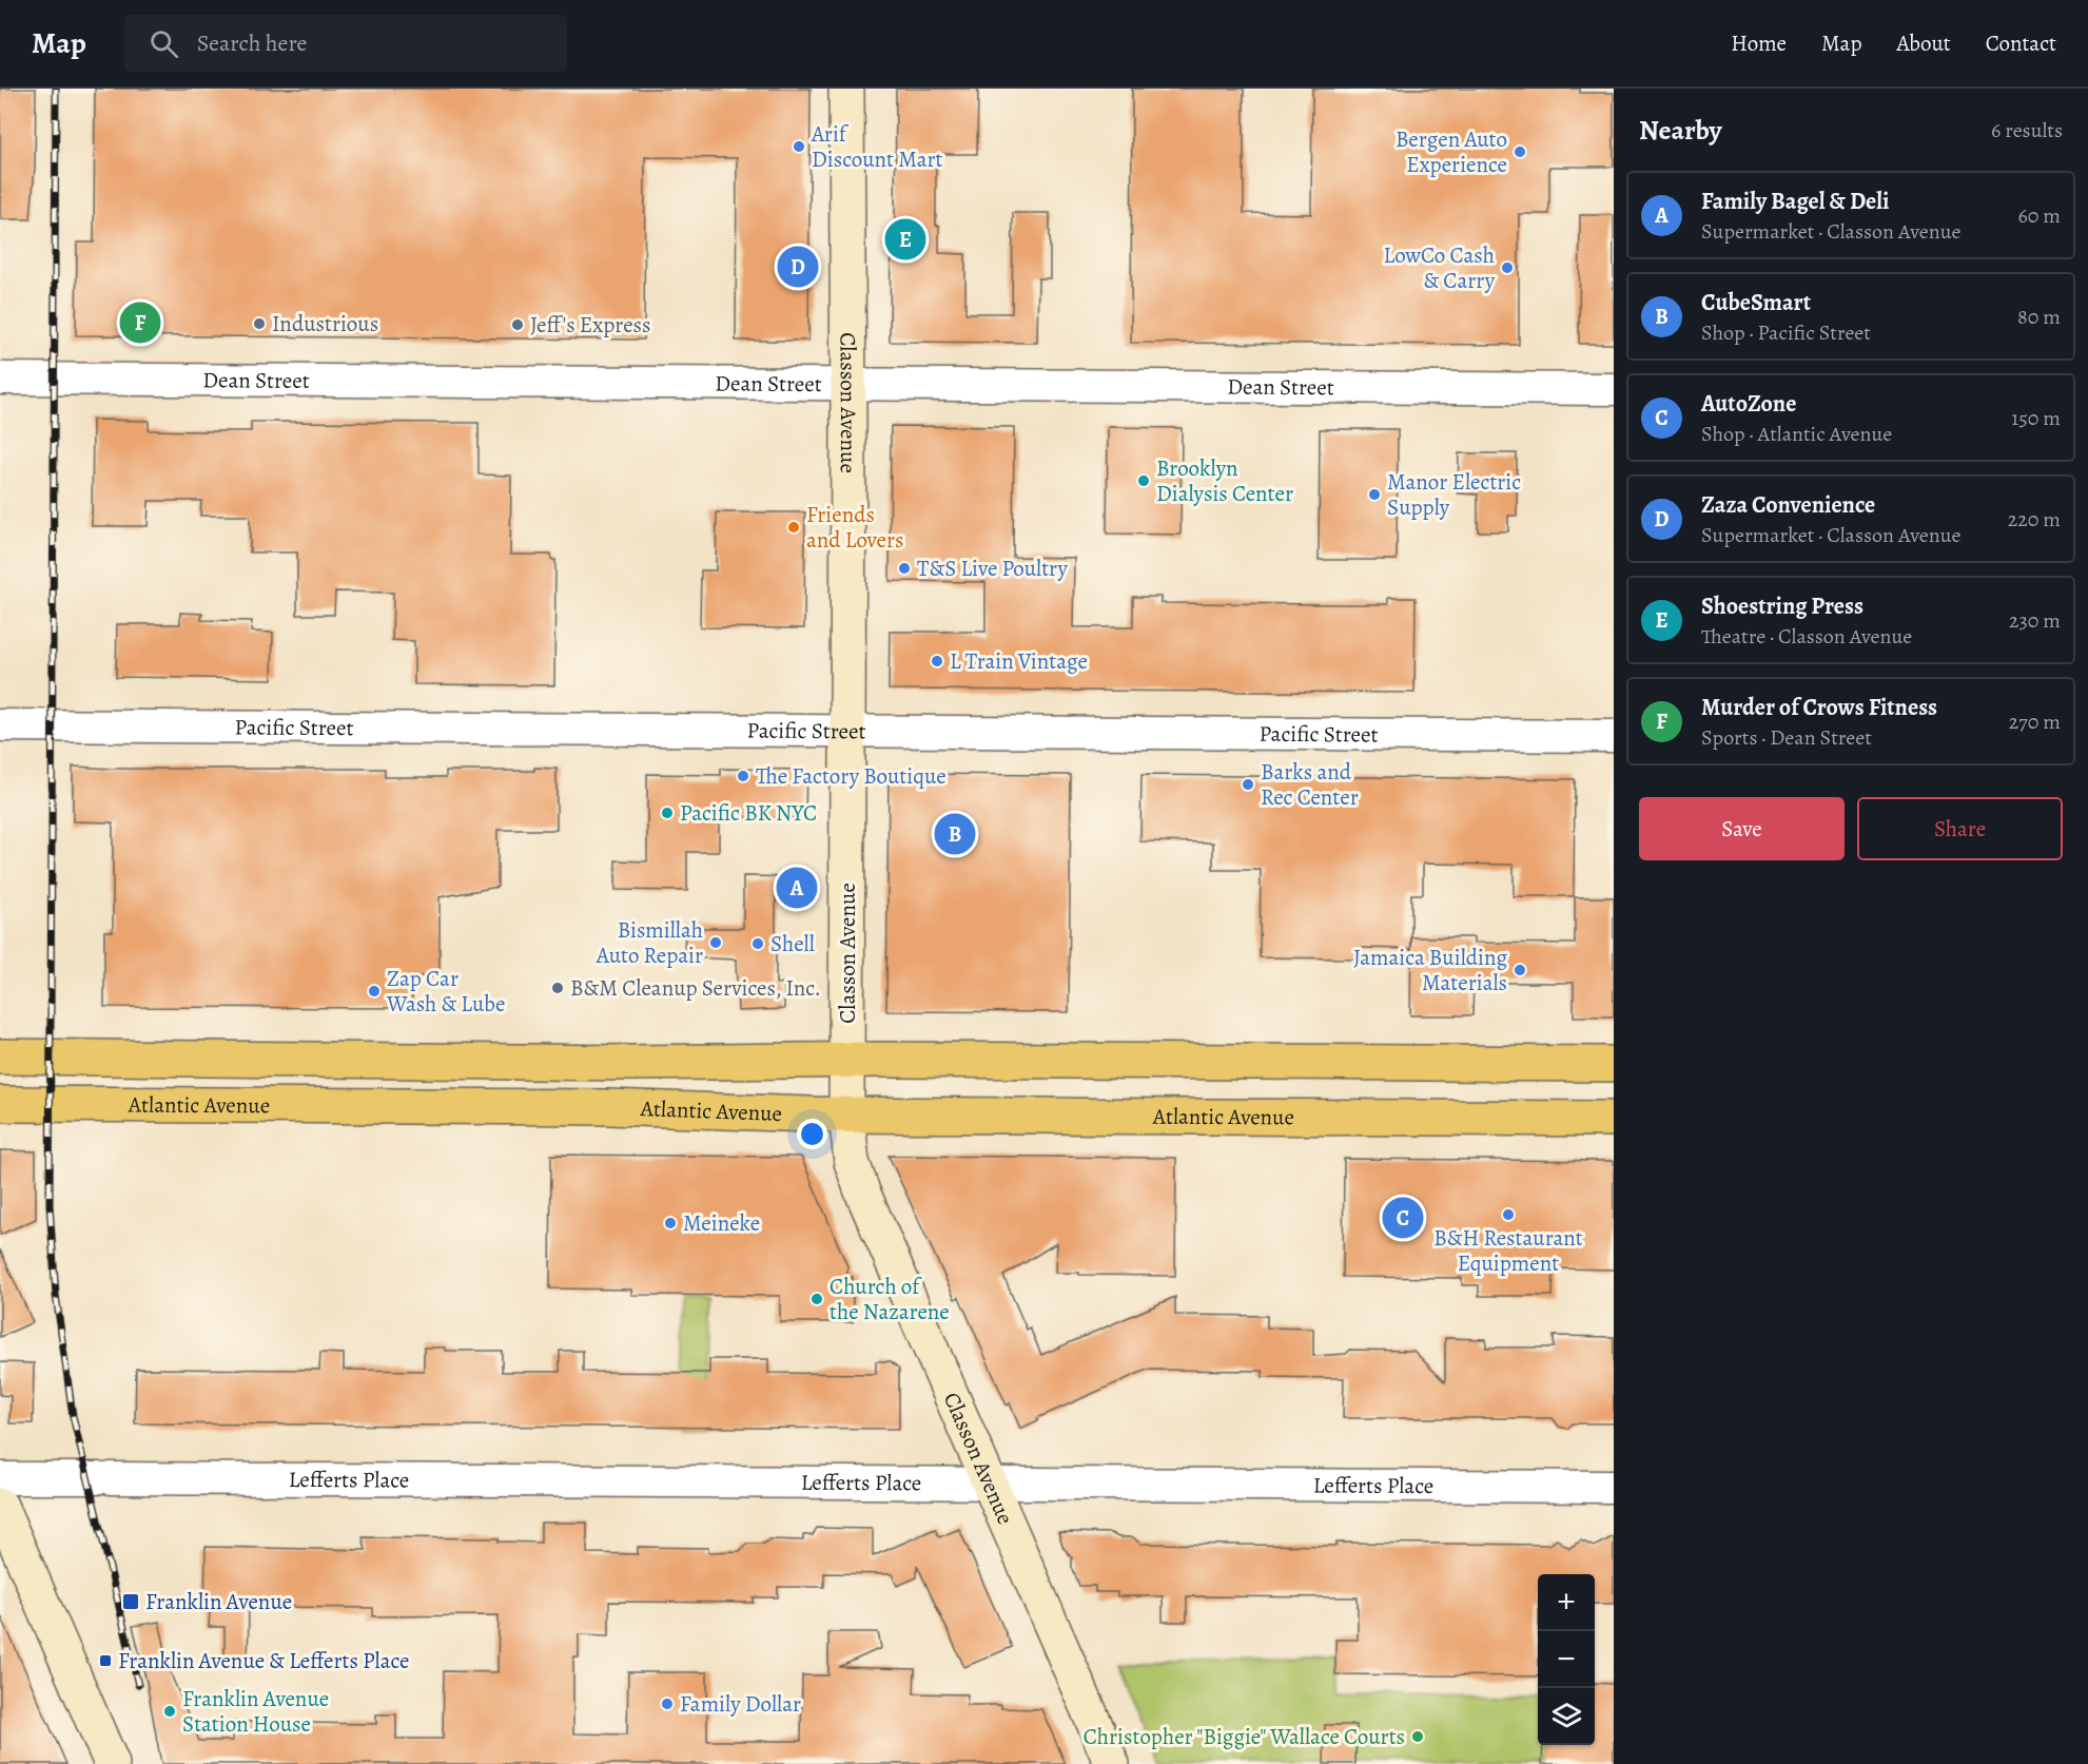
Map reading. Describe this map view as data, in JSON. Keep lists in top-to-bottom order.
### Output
{
  "streets": {
    "main road": ["Atlantic Avenue"],
    "street": [
      "Dean Street",
      "Classon Avenue",
      "Pacific Street",
      "Lefferts Place"
    ]
  },
  "crossings": [
    ["Dean Street", "Classon Avenue"],
    ["Classon Avenue", "Pacific Street"],
    ["Classon Avenue", "Atlantic Avenue"],
    ["Classon Avenue", "Lefferts Place"]
  ],
  "places": {
    "other": [
      "Arif Discount Mart",
      "Bergen Auto Experience",
      "LowCo Cash & Carry",
      "Industrious",
      "Jeff's Express",
      "Brooklyn Dialysis Center",
      "Manor Electric Supply",
      "Friends and Lovers",
      "T&S Live Poultry",
      "L Train Vintage",
      "The Factory Boutique",
      "Barks and Rec Center",
      "Pacific BK NYC",
      "Bismillah Auto Repair",
      "Shell",
      "Jamaica Building Materials",
      "B&M Cleanup Services, Inc.",
      "Zap Car Wash & Lube",
      "B&H Restaurant Equipment",
      "Meineke",
      "Church of the Nazarene",
      "Family Dollar",
      "Franklin Avenue Station House",
      "Christopher \"Biggie\" Wallace Courts"
    ],
    "transit": ["Franklin Avenue", "Franklin Avenue & Lefferts Place"]
  },
  "page": {
    "header": "Map",
    "search": "Search here",
    "nav": [
      "Home",
      "Map",
      "About",
      "Contact"
    ],
    "heading": ["Nearby", "6 results"],
    "list": [
      {
        "mark": "A",
        "name": "Family Bagel & Deli",
        "note": "Supermarket · Classon Avenue",
        "value": "60 m"
      },
      {
        "mark": "B",
        "name": "CubeSmart",
        "note": "Shop · Pacific Street",
        "value": "80 m"
      },
      {
        "mark": "C",
        "name": "AutoZone",
        "note": "Shop · Atlantic Avenue",
        "value": "150 m"
      },
      {
        "mark": "D",
        "name": "Zaza Convenience",
        "note": "Supermarket · Classon Avenue",
        "value": "220 m"
      },
      {
        "mark": "E",
        "name": "Shoestring Press",
        "note": "Theatre · Classon Avenue",
        "value": "230 m"
      },
      {
        "mark": "F",
        "name": "Murder of Crows Fitness",
        "note": "Sports · Dean Street",
        "value": "270 m"
      }
    ],
    "pins": [
      "E",
      "D",
      "F",
      "B",
      "A",
      "C"
    ],
    "buttons": ["Save", "Share"],
    "map_buttons": ["+", "−"]
  }
}
